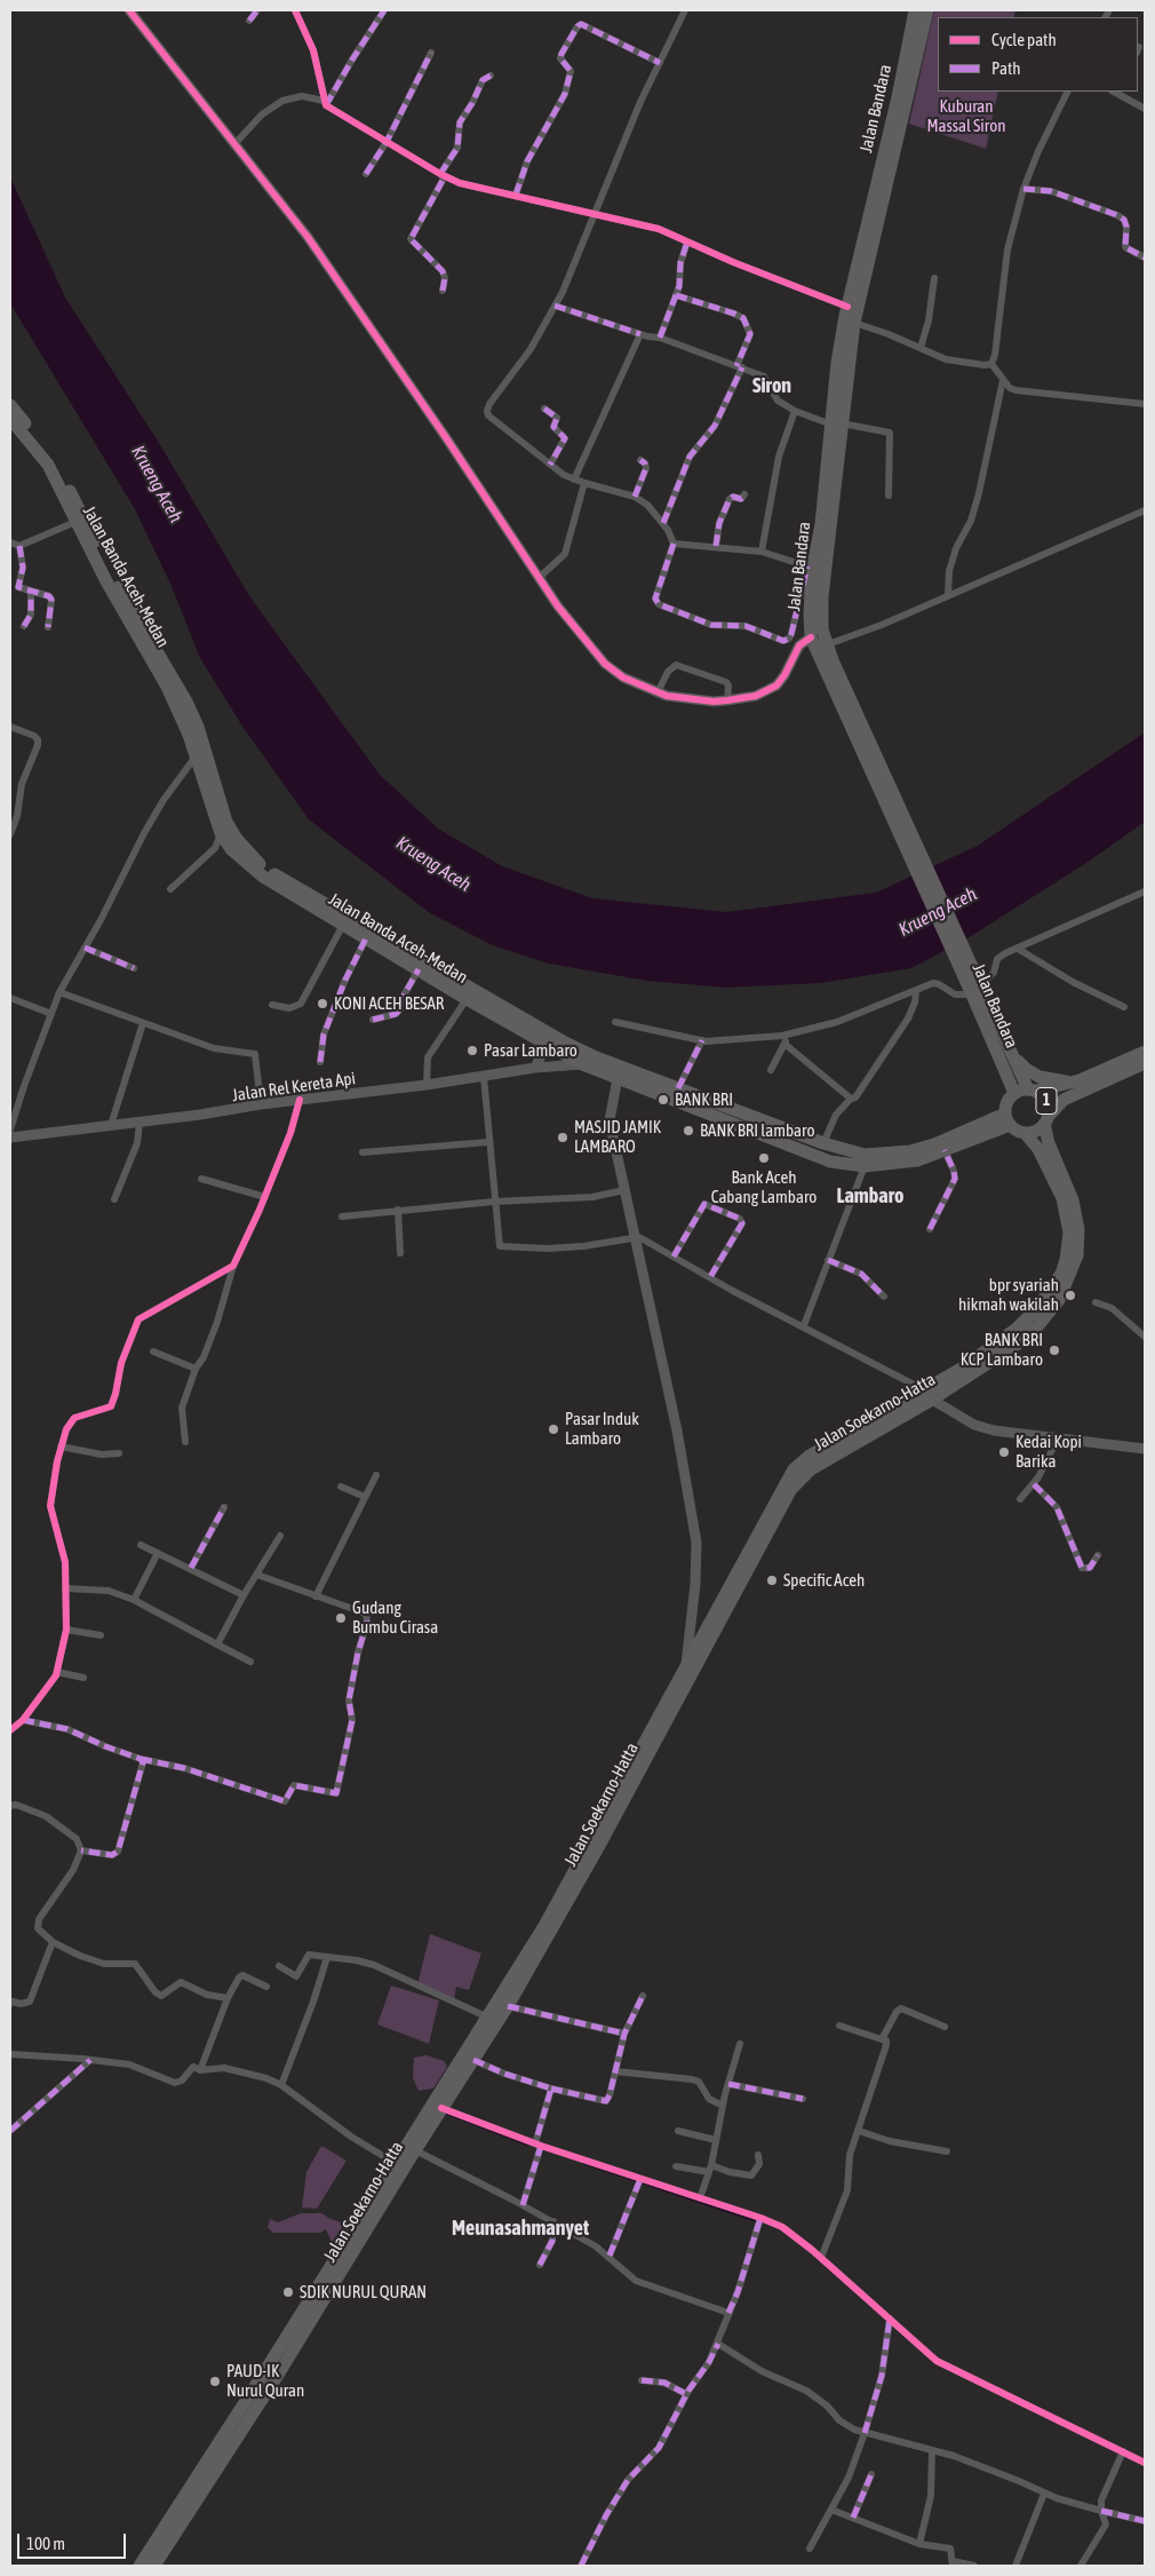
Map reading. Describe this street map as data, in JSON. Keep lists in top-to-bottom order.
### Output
{
  "streets": {
    "highway": [
      "Jalan Bandara",
      "Jalan Banda Aceh-Medan",
      "1",
      "Jalan Soekarno-Hatta"
    ],
    "street": ["Jalan Rel Kereta Api"]
  },
  "crossings": [
    ["Jalan Bandara", "Jalan Banda Aceh-Medan"],
    ["Jalan Bandara", "1"],
    ["Jalan Bandara", "Jalan Soekarno-Hatta"],
    ["Jalan Banda Aceh-Medan", "Jalan Rel Kereta Api"],
    ["Jalan Banda Aceh-Medan", "1"],
    ["Jalan Banda Aceh-Medan", "Jalan Soekarno-Hatta"],
    ["1", "Jalan Soekarno-Hatta"]
  ],
  "districts": ["Siron", "Lambaro", "Meunasahmanyet"],
  "water": ["Krueng Aceh"],
  "parks": ["Kuburan Massal Siron"],
  "places": [
    "KONI ACEH BESAR",
    "Pasar Lambaro",
    "BANK BRI",
    "BANK BRI lambaro",
    "MASJID JAMIK LAMBARO",
    "Bank Aceh Cabang Lambaro",
    "bpr syariah hikmah wakilah",
    "BANK BRI KCP Lambaro",
    "Pasar Induk Lambaro",
    "Kedai Kopi Barika",
    "Specific Aceh",
    "Gudang Bumbu Cirasa",
    "SDIK NURUL QURAN",
    "PAUD-IK Nurul Quran"
  ],
  "legend": ["Cycle path", "Path"],
  "scale_bar": "100 m"
}
